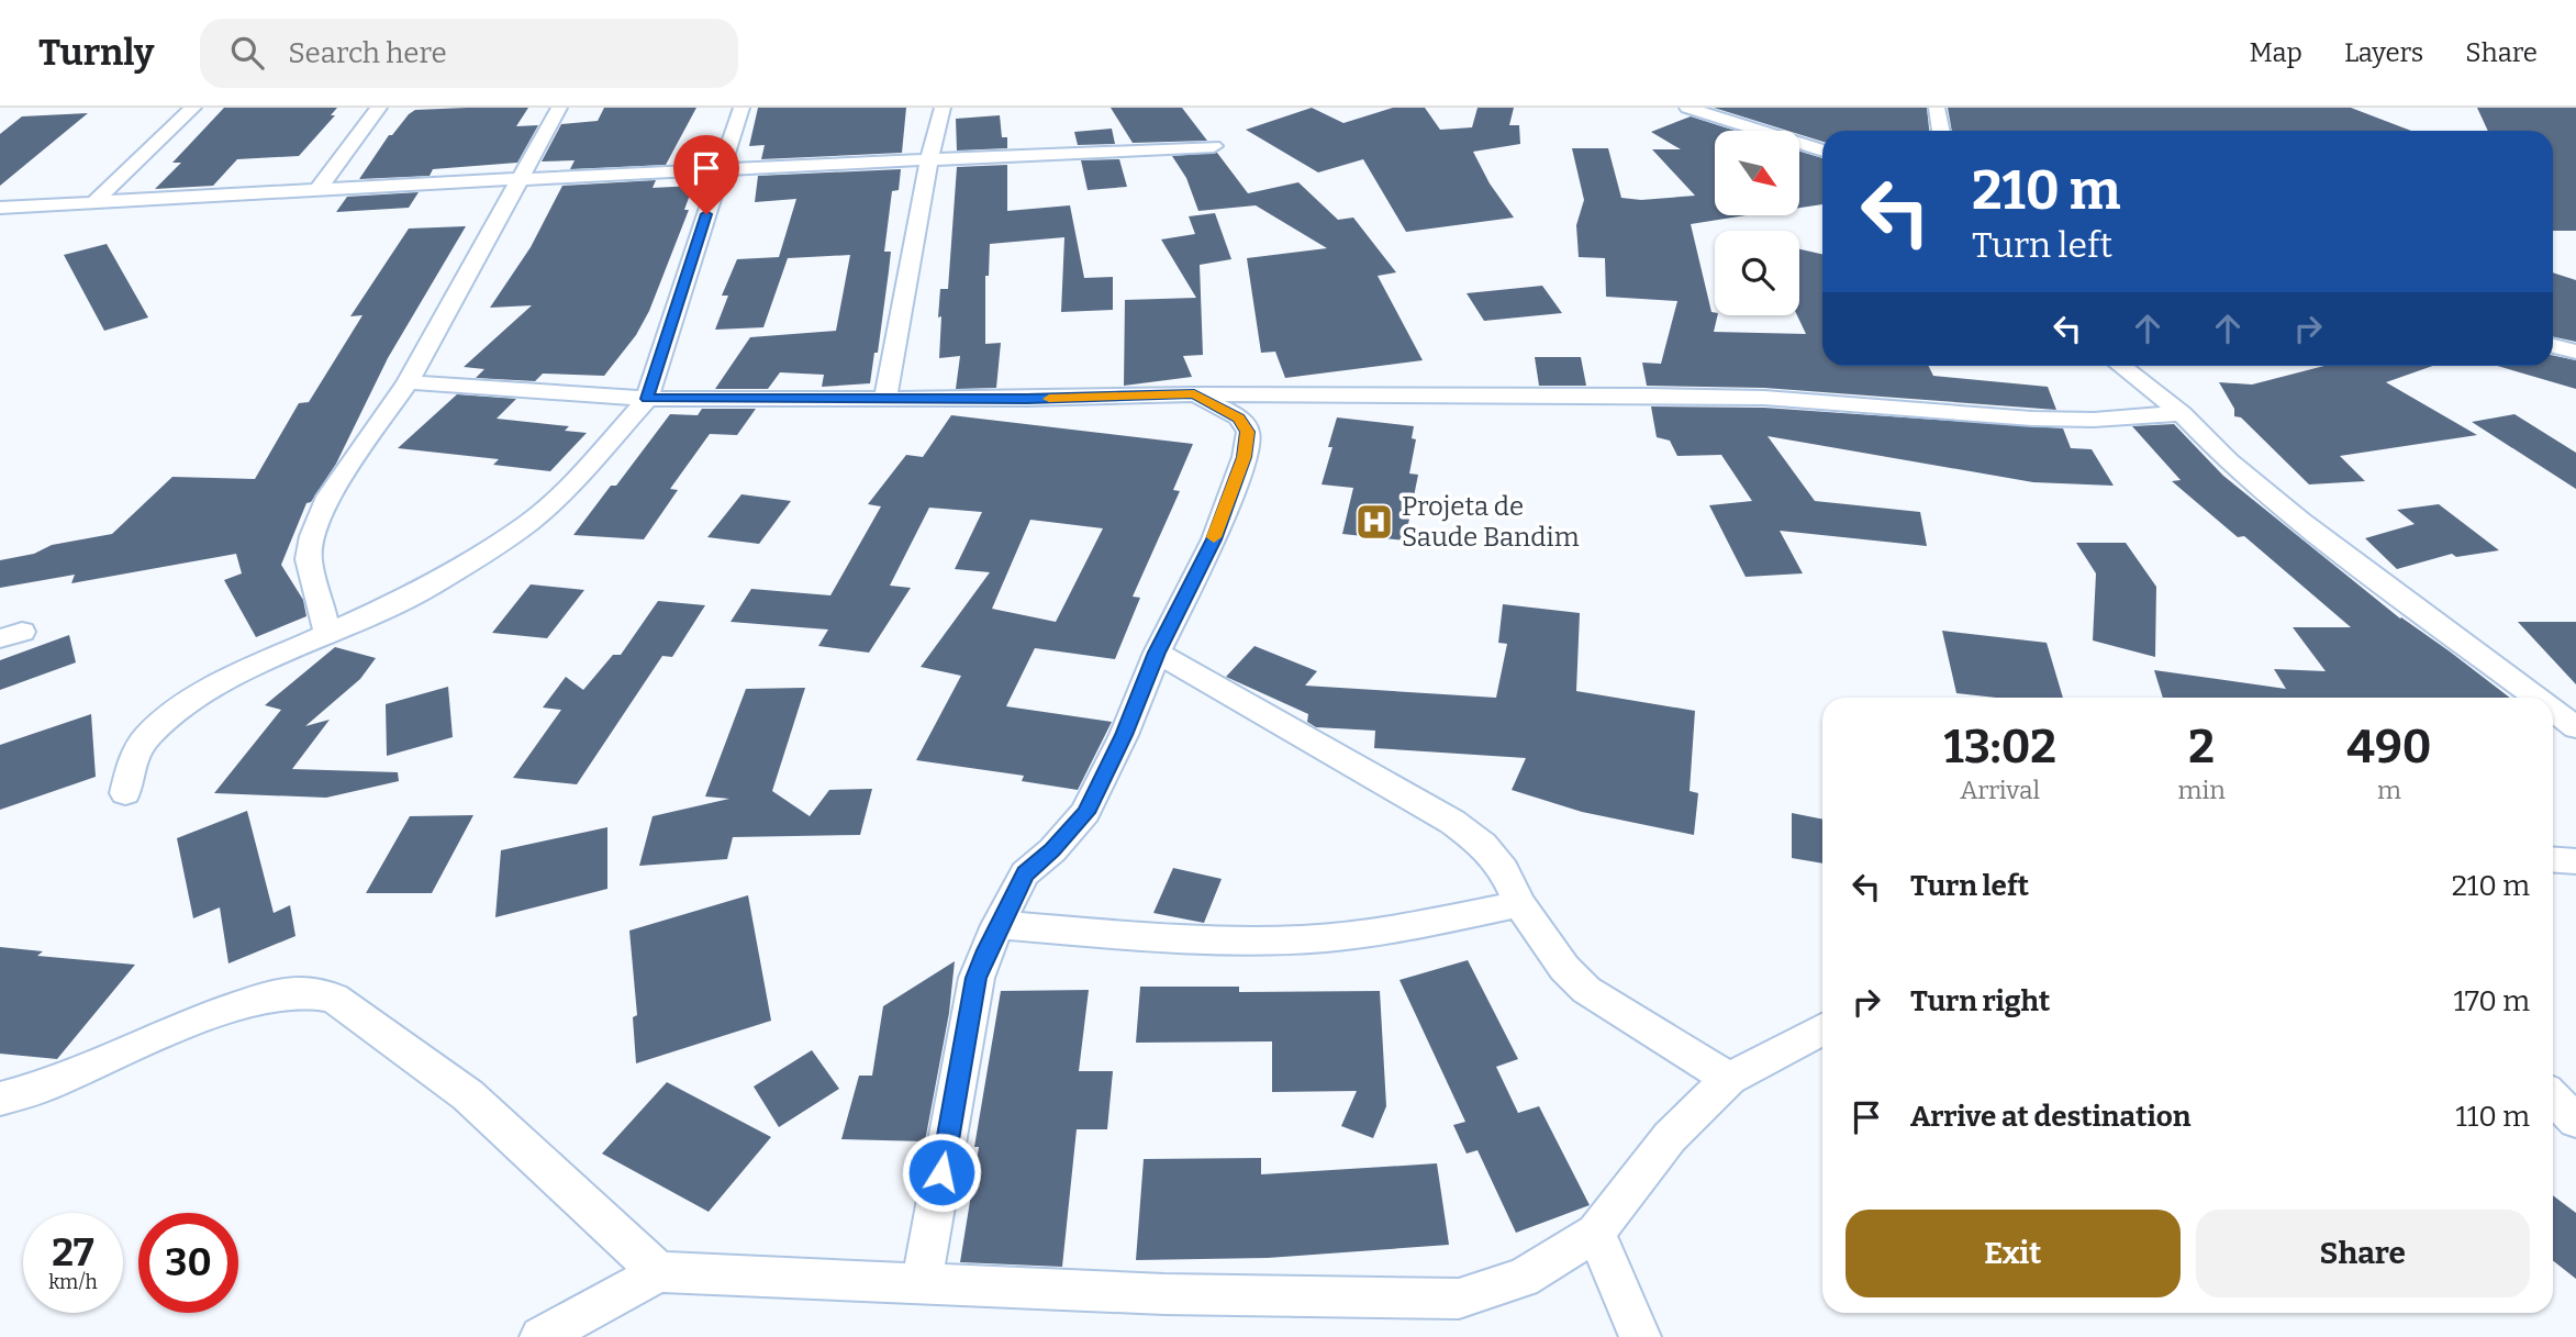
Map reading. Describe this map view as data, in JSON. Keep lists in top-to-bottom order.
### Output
{
  "places": {
    "hospital": ["Projeta de Saude Bandim"]
  },
  "north": "bottom right",
  "page": {
    "header": "Turnly",
    "search": "Search here",
    "nav": ["Map", "Layers", "Share"],
    "turn": ["210 m", "Turn left"],
    "eta": [
      "13:02",
      "Arrival",
      "2",
      "min",
      "490",
      "m"
    ],
    "list": [
      {
        "name": "Turn left",
        "value": "210 m"
      },
      {
        "name": "Turn right",
        "value": "170 m"
      },
      {
        "name": "Arrive at destination",
        "value": "110 m"
      }
    ],
    "buttons": ["Exit", "Share"],
    "speed": "27 km/h",
    "limit": "30"
  }
}
